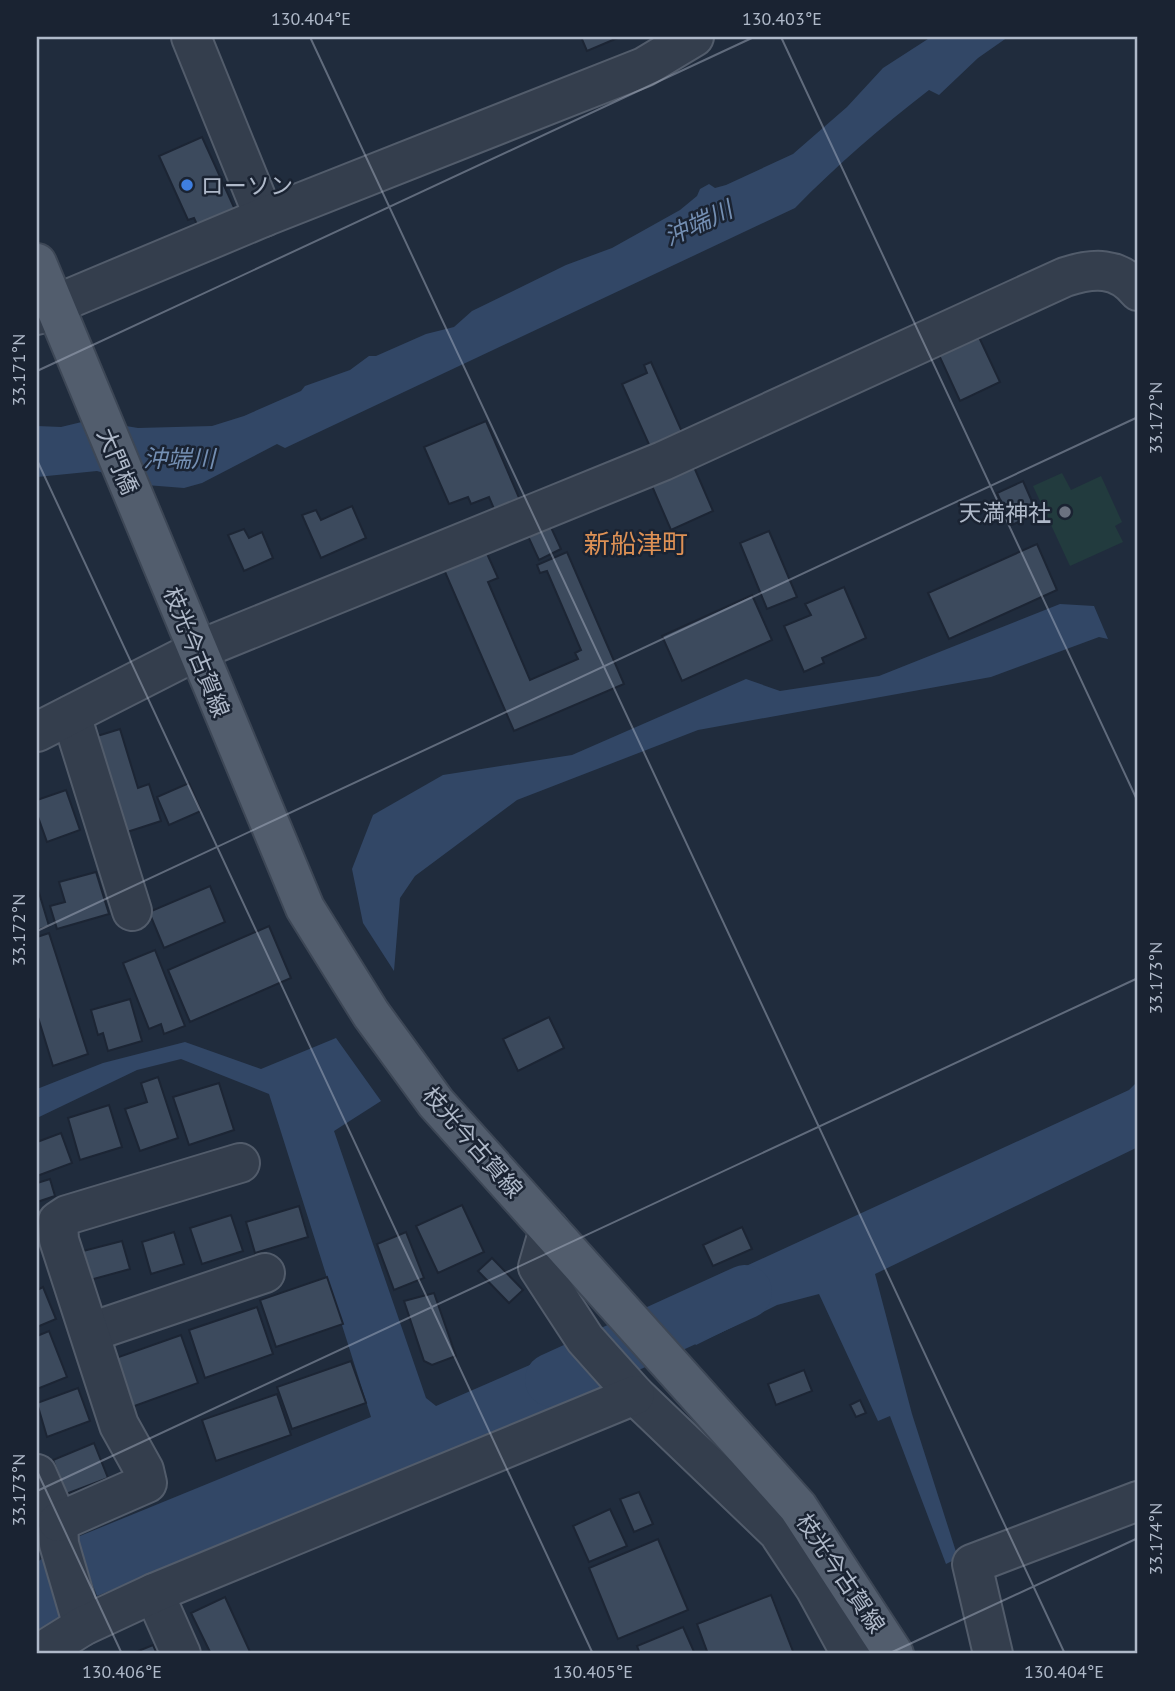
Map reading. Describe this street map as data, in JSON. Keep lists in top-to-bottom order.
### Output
{
  "streets": {
    "main road": ["大門橋", "枝光今古賀線"]
  },
  "crossings": [
    ["大門橋", "枝光今古賀線"]
  ],
  "districts": ["新船津町"],
  "water": ["沖端川"],
  "places": ["ローソン", "天満神社"],
  "coordinates": [
    "130.404°E",
    "130.403°E",
    "33.171°N",
    "33.172°N",
    "33.173°N",
    "33.174°N",
    "130.406°E",
    "130.405°E"
  ]
}
